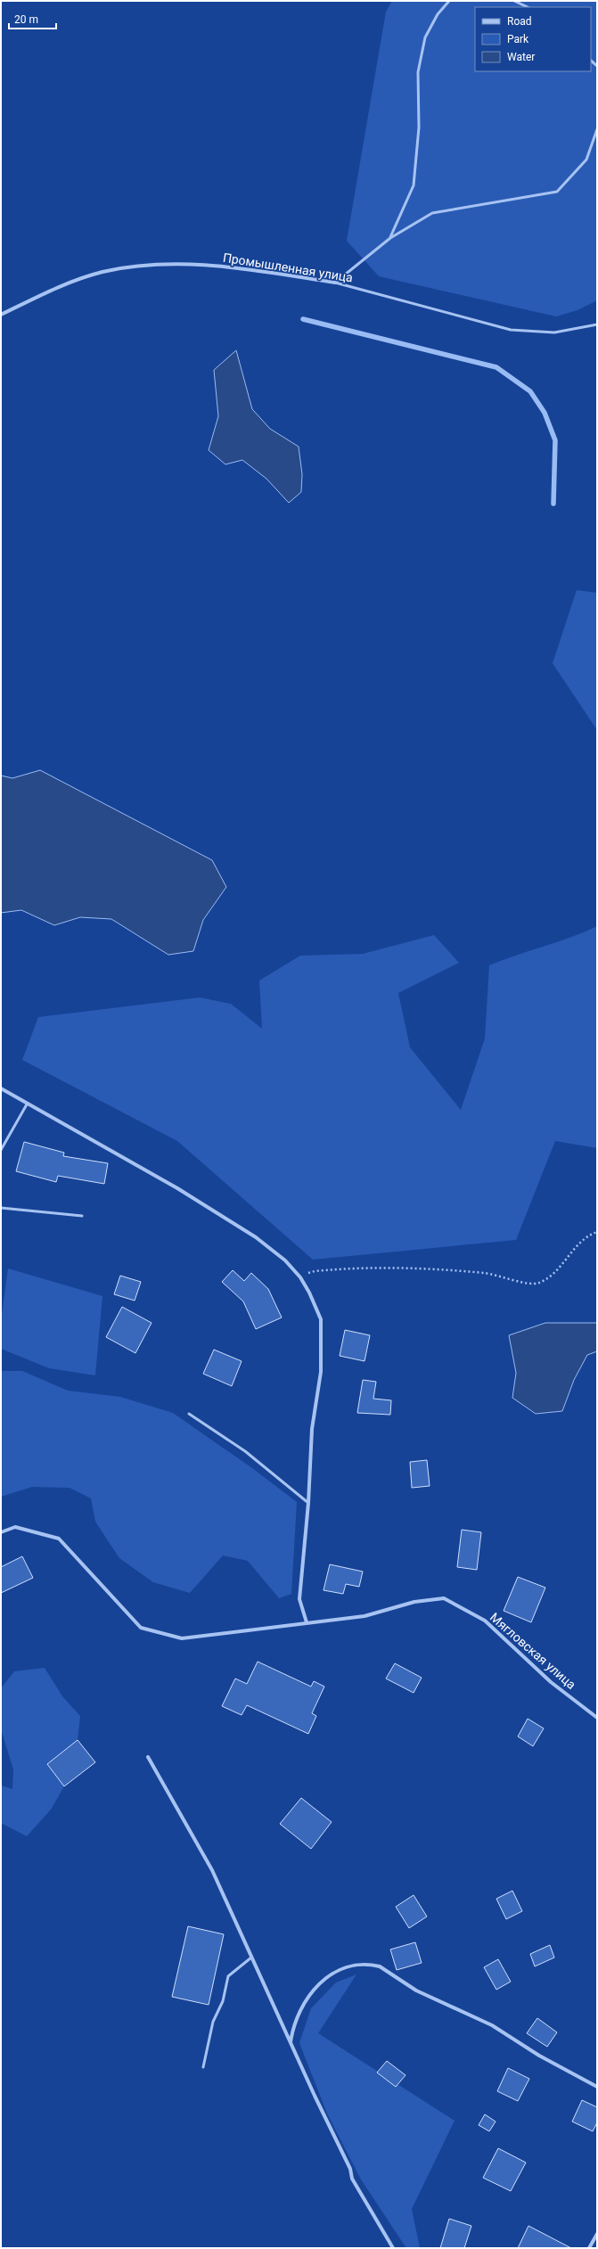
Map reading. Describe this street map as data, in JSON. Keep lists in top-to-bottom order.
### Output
{
  "streets": {
    "street": ["Промышленная улица", "Мягловская улица"]
  },
  "legend": ["Road", "Park", "Water"],
  "scale_bar": "20 m"
}
